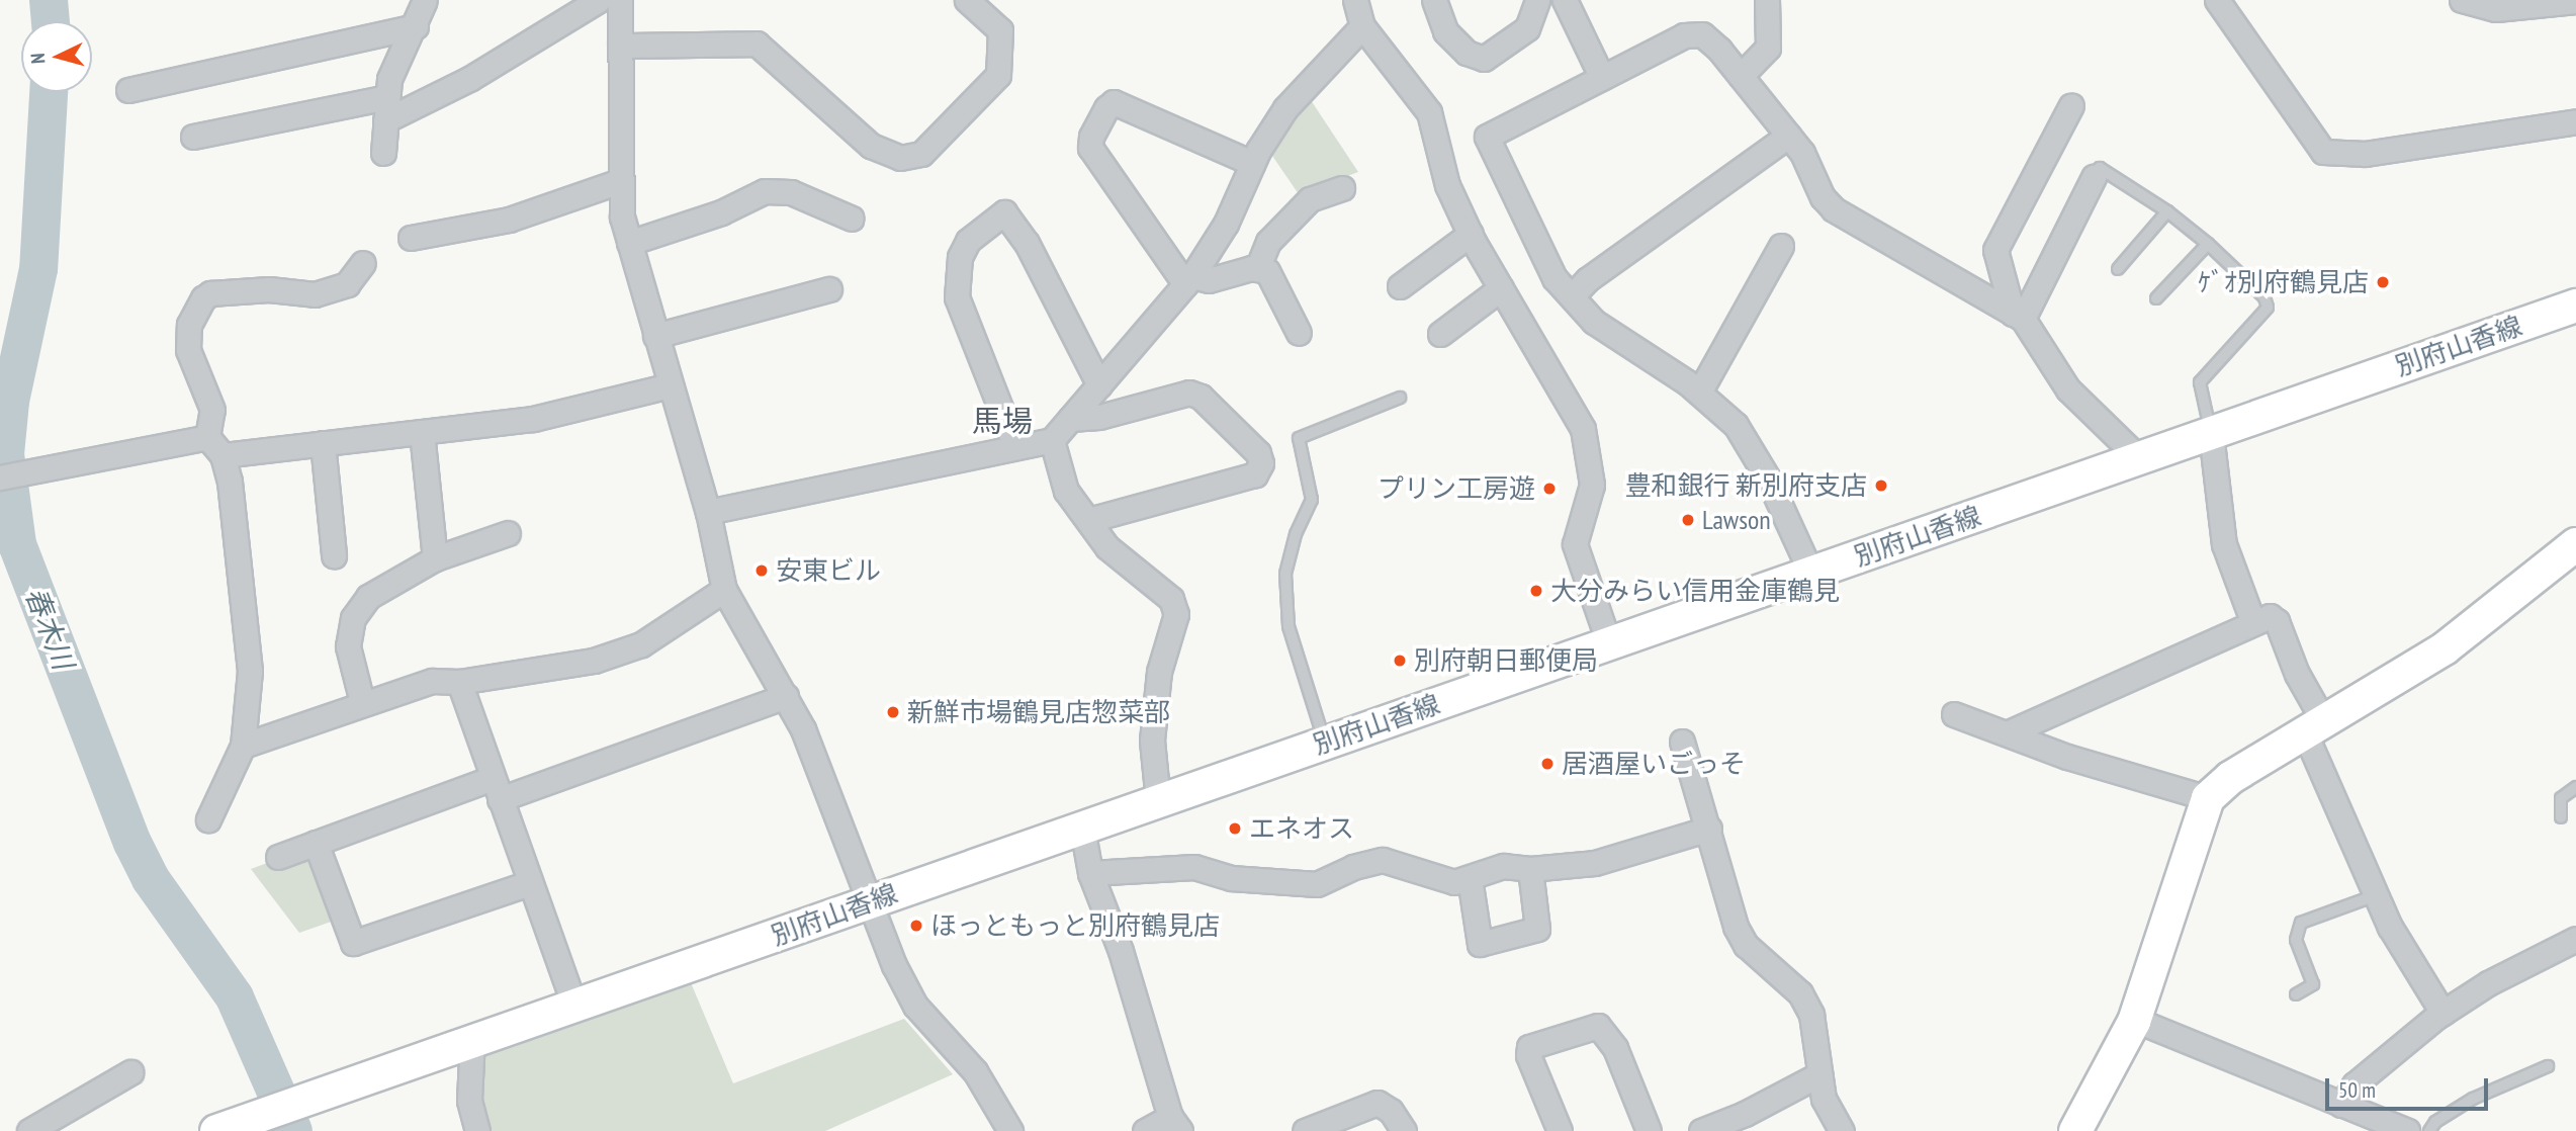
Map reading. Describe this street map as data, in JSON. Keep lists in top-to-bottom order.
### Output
{
  "streets": {
    "main road": ["別府山香線"]
  },
  "districts": ["馬場"],
  "water": ["春木川"],
  "places": [
    "ｹﾞｵ別府鶴見店",
    "豊和銀行 新別府支店",
    "プリン工房遊",
    "Lawson",
    "安東ビル",
    "大分みらい信用金庫鶴見",
    "別府朝日郵便局",
    "新鮮市場鶴見店惣菜部",
    "居酒屋いごっそ",
    "エネオス",
    "ほっともっと別府鶴見店"
  ],
  "scale_bar": "50 m",
  "north": "left"
}
